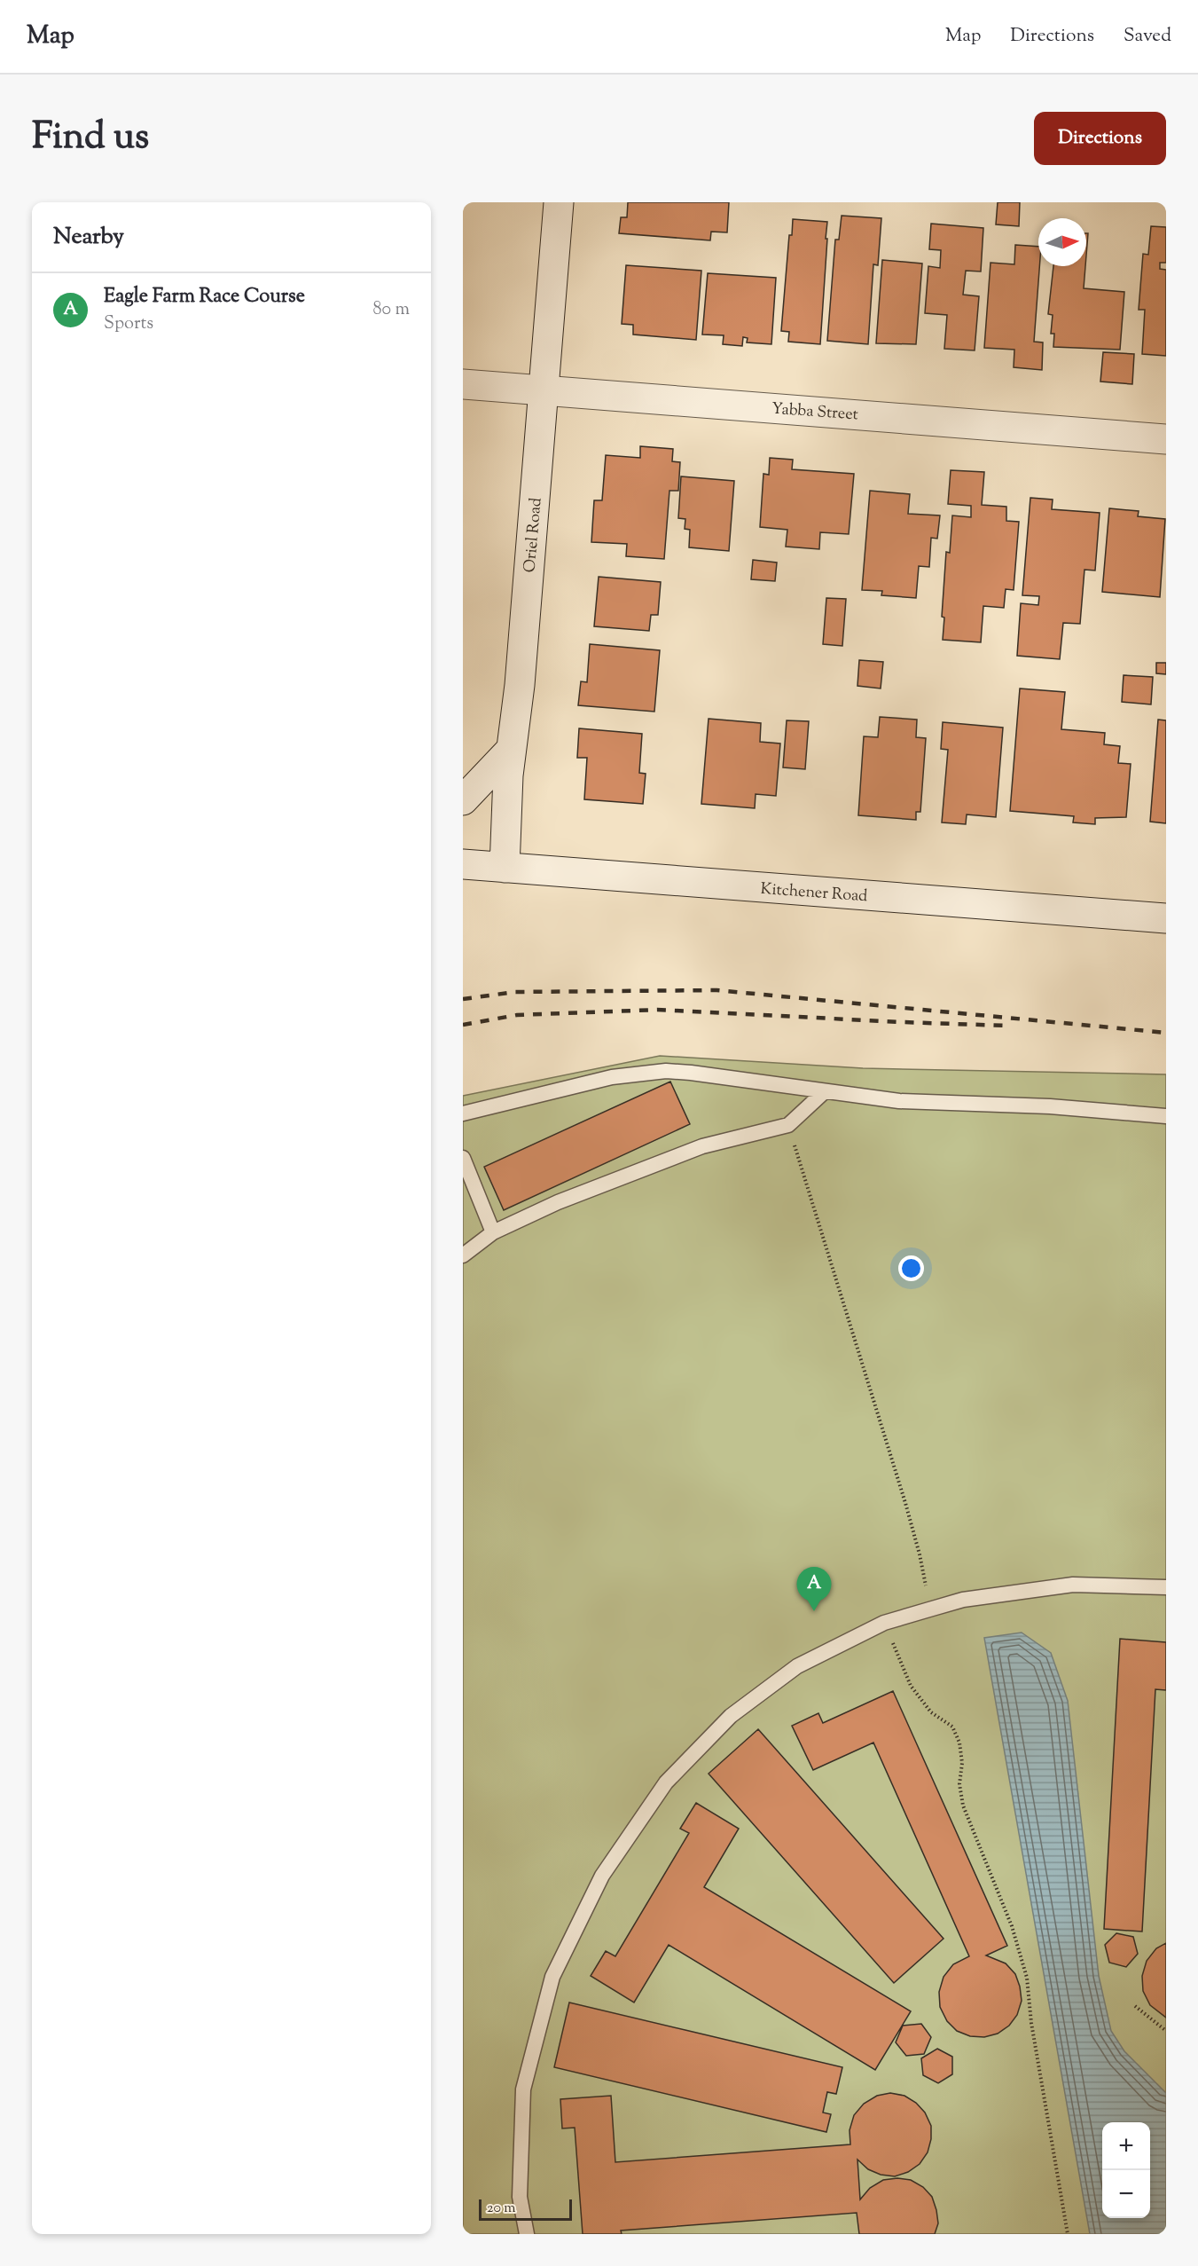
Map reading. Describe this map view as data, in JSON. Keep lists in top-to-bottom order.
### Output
{
  "streets": {
    "street": ["Yabba Street", "Oriel Road", "Kitchener Road"]
  },
  "crossings": [
    ["Yabba Street", "Oriel Road"],
    ["Oriel Road", "Kitchener Road"]
  ],
  "scale_bar": "20 m",
  "north": "right",
  "page": {
    "header": "Map",
    "nav": ["Map", "Directions", "Saved"],
    "title": "Find us",
    "buttons": "Directions",
    "heading": "Nearby",
    "list": [
      {
        "mark": "A",
        "name": "Eagle Farm Race Course",
        "note": "Sports",
        "value": "80 m"
      }
    ],
    "pins": "A",
    "map_buttons": ["+", "−"],
    "scale": "20 m"
  }
}
